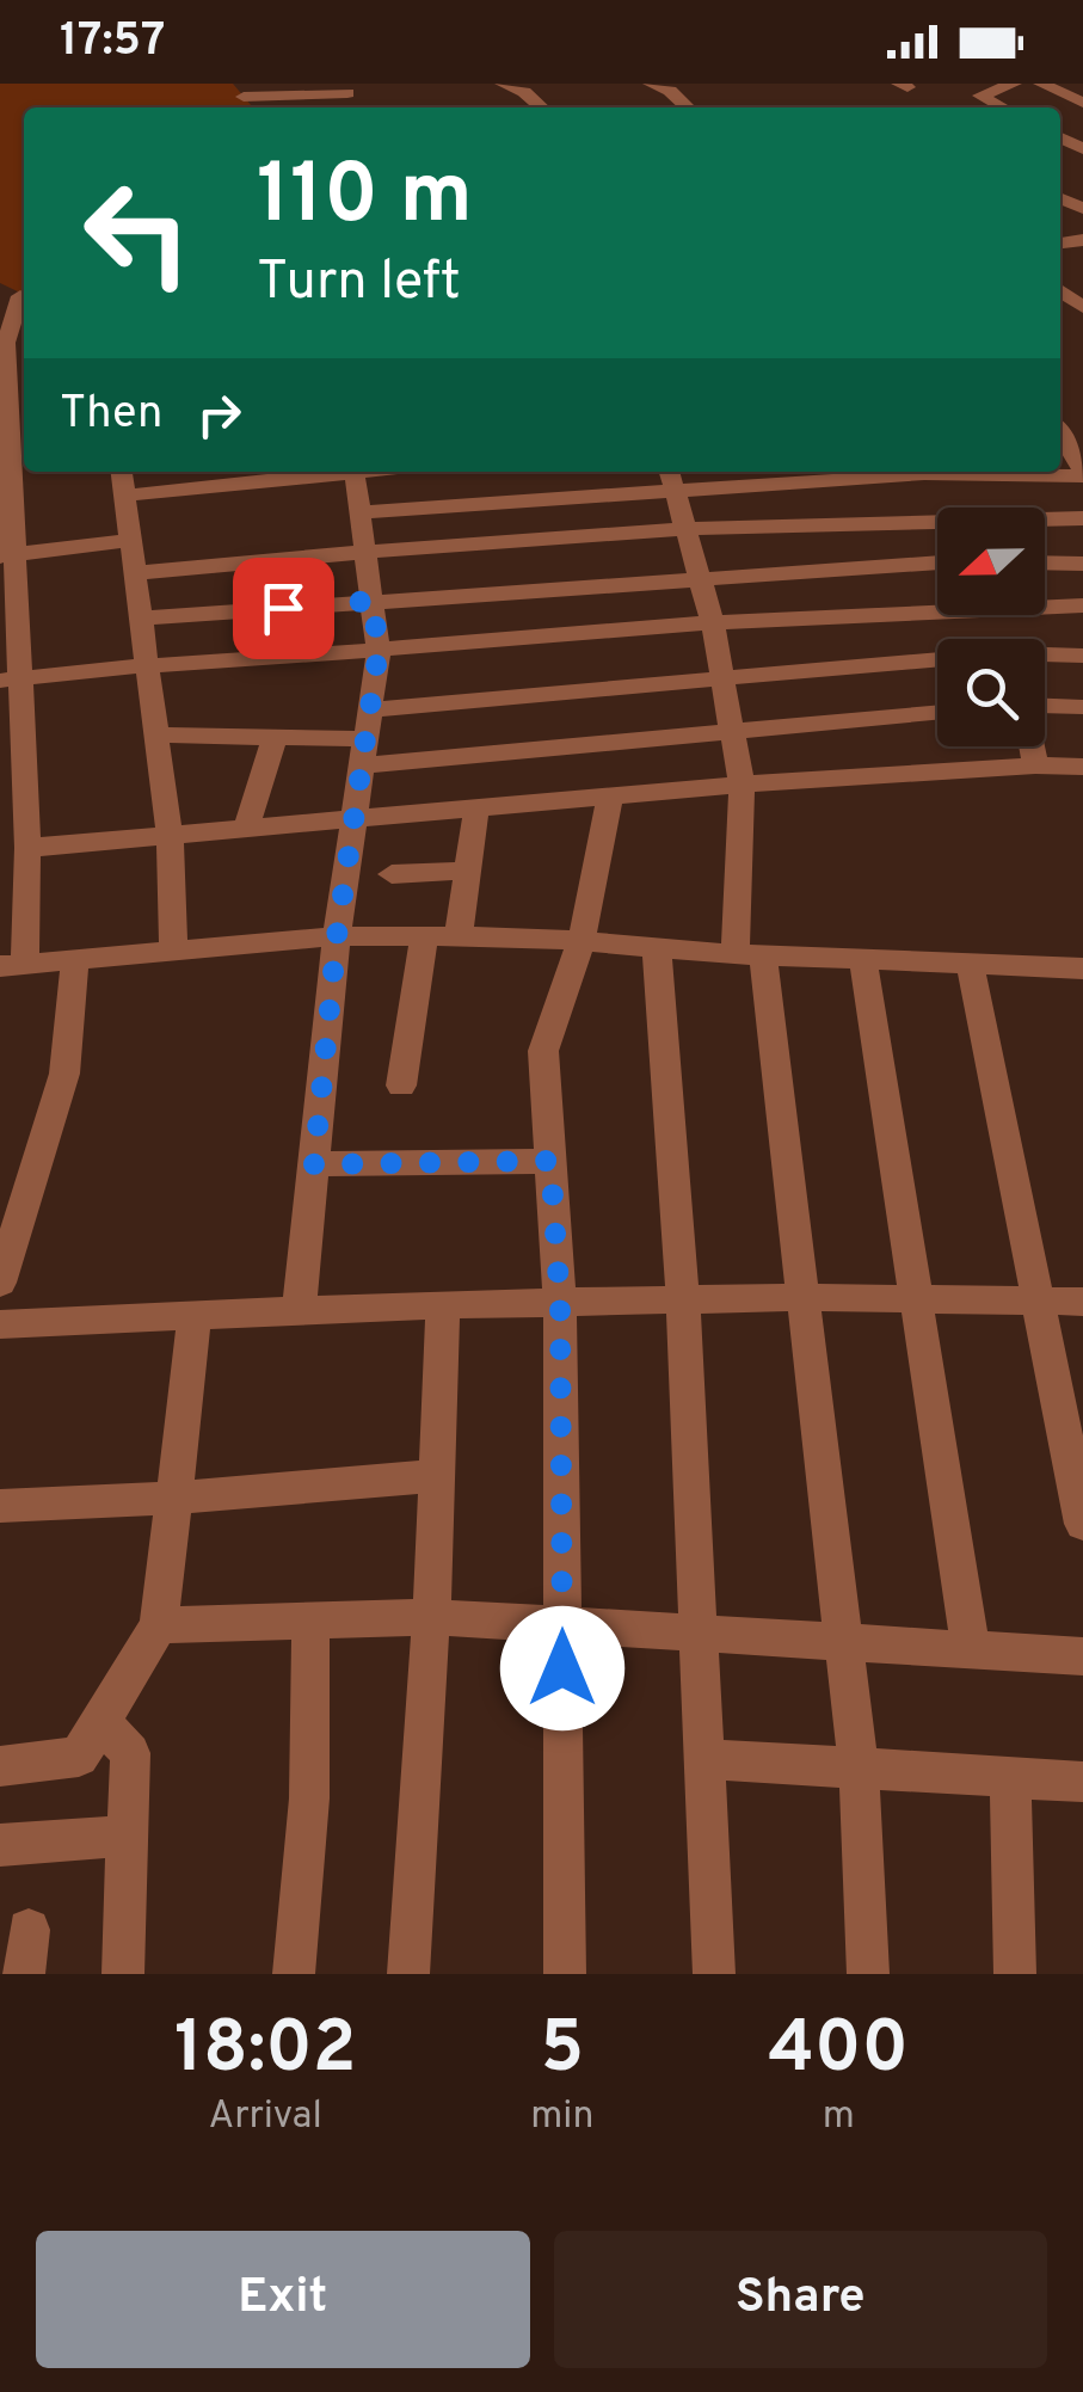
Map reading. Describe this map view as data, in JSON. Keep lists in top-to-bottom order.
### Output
{
  "north": "left",
  "page": {
    "status": "17:57",
    "turn": ["110 m", "Turn left"],
    "then": "Then",
    "eta": [
      "18:02",
      "Arrival",
      "5",
      "min",
      "400",
      "m"
    ],
    "buttons": ["Exit", "Share"]
  }
}
